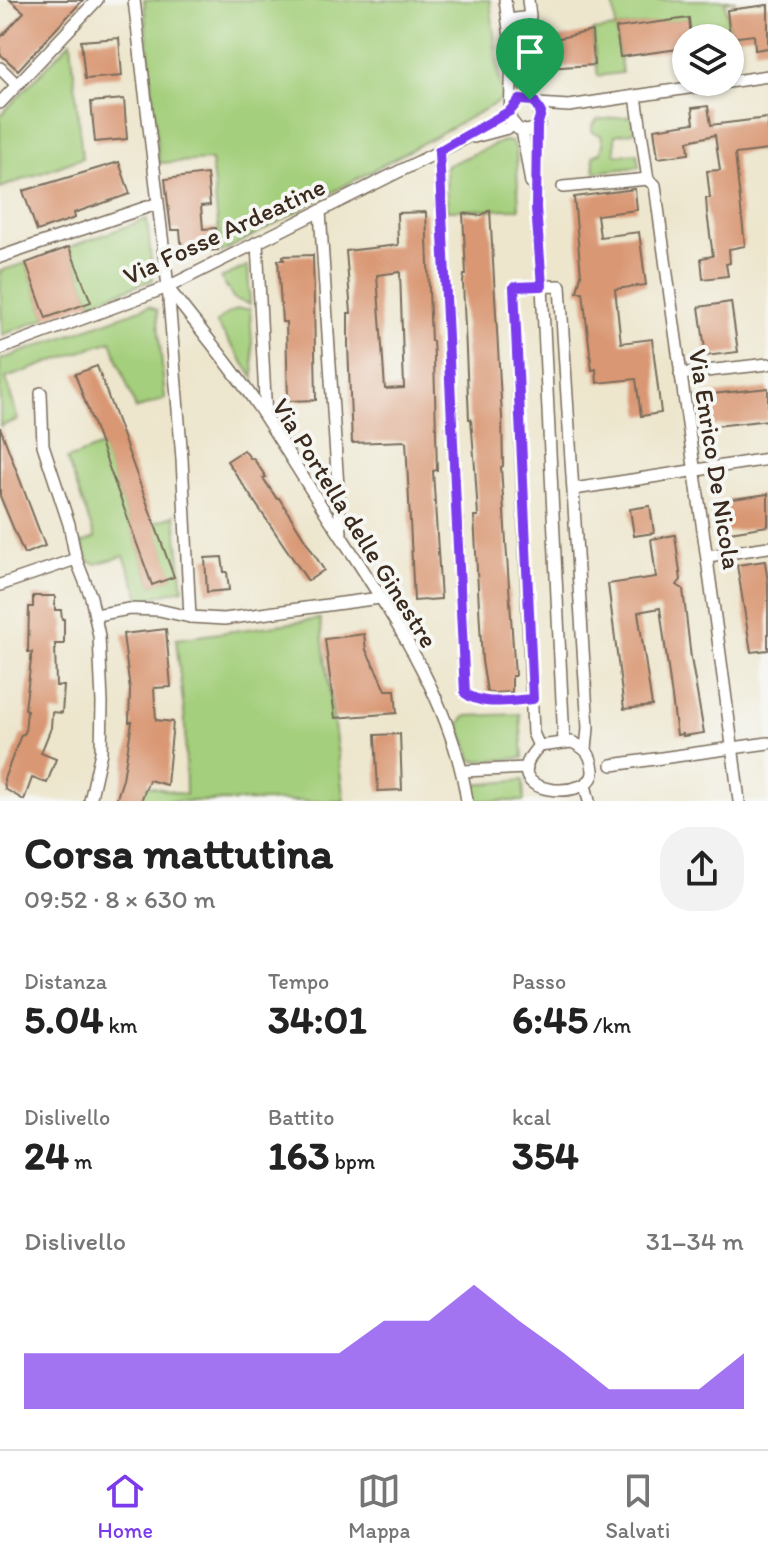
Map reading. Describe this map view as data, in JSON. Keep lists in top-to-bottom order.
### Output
{
  "streets": {
    "street": ["Via Fosse Ardeatine", "Via Enrico De Nicola", "Via Portella delle Ginestre"]
  },
  "crossings": [
    ["Via Fosse Ardeatine", "Via Portella delle Ginestre"]
  ],
  "page": {
    "heading": ["Corsa mattutina", "09:52 · 8 × 630 m"],
    "stats": [
      ["Distanza", "5.04 km"],
      ["Tempo", "34:01"],
      ["Passo", "6:45 /km"],
      ["Dislivello", "24 m"],
      ["Battito", "163 bpm"],
      ["kcal", "354"]
    ],
    "chart": ["Dislivello", "31–34 m"],
    "tabs": ["Home", "Mappa", "Salvati"]
  }
}
